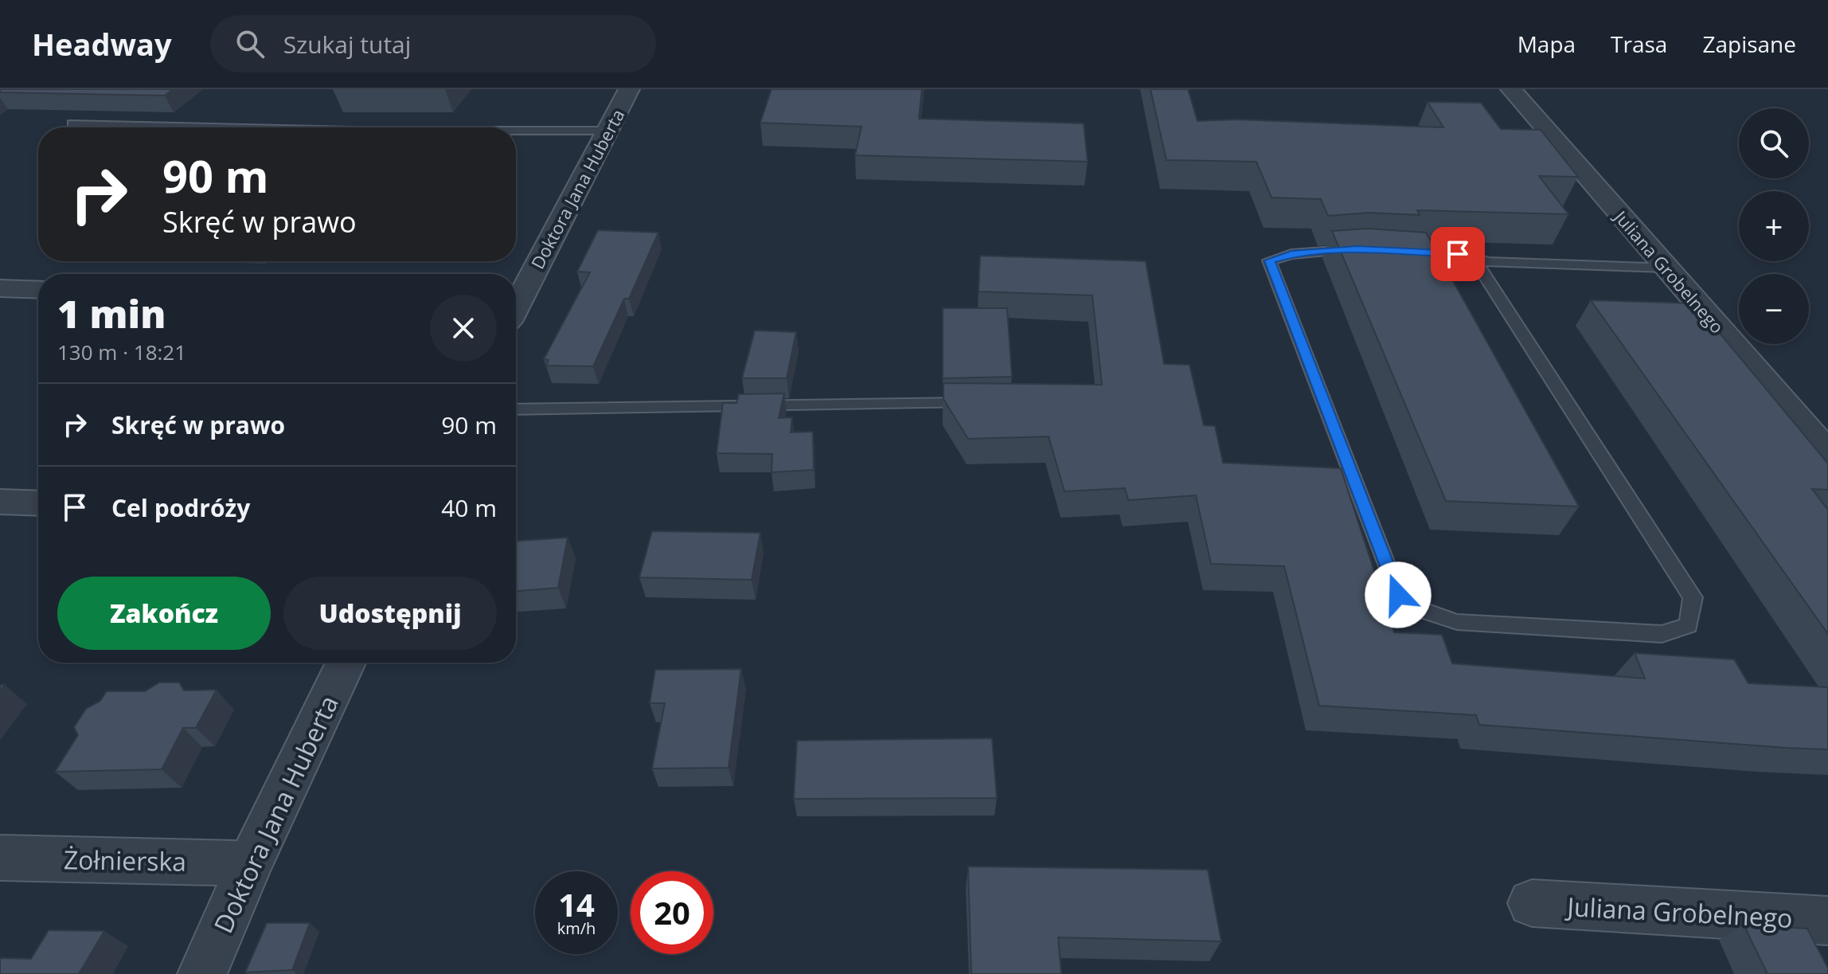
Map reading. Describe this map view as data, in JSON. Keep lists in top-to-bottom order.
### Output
{
  "streets": {
    "street": ["Doktora Jana Huberta", "Juliana Grobelnego", "Żołnierska"]
  },
  "crossings": [
    ["Doktora Jana Huberta", "Żołnierska"]
  ],
  "page": {
    "header": "Headway",
    "search": "Szukaj tutaj",
    "nav": ["Mapa", "Trasa", "Zapisane"],
    "map_buttons": ["+", "−"],
    "turn": ["90 m", "Skręć w prawo"],
    "heading": ["1 min", "130 m · 18:21"],
    "list": [
      {
        "name": "Skręć w prawo",
        "value": "90 m"
      },
      {
        "name": "Cel podróży",
        "value": "40 m"
      }
    ],
    "buttons": ["Zakończ", "Udostępnij"],
    "speed": "14 km/h",
    "limit": "20"
  }
}
